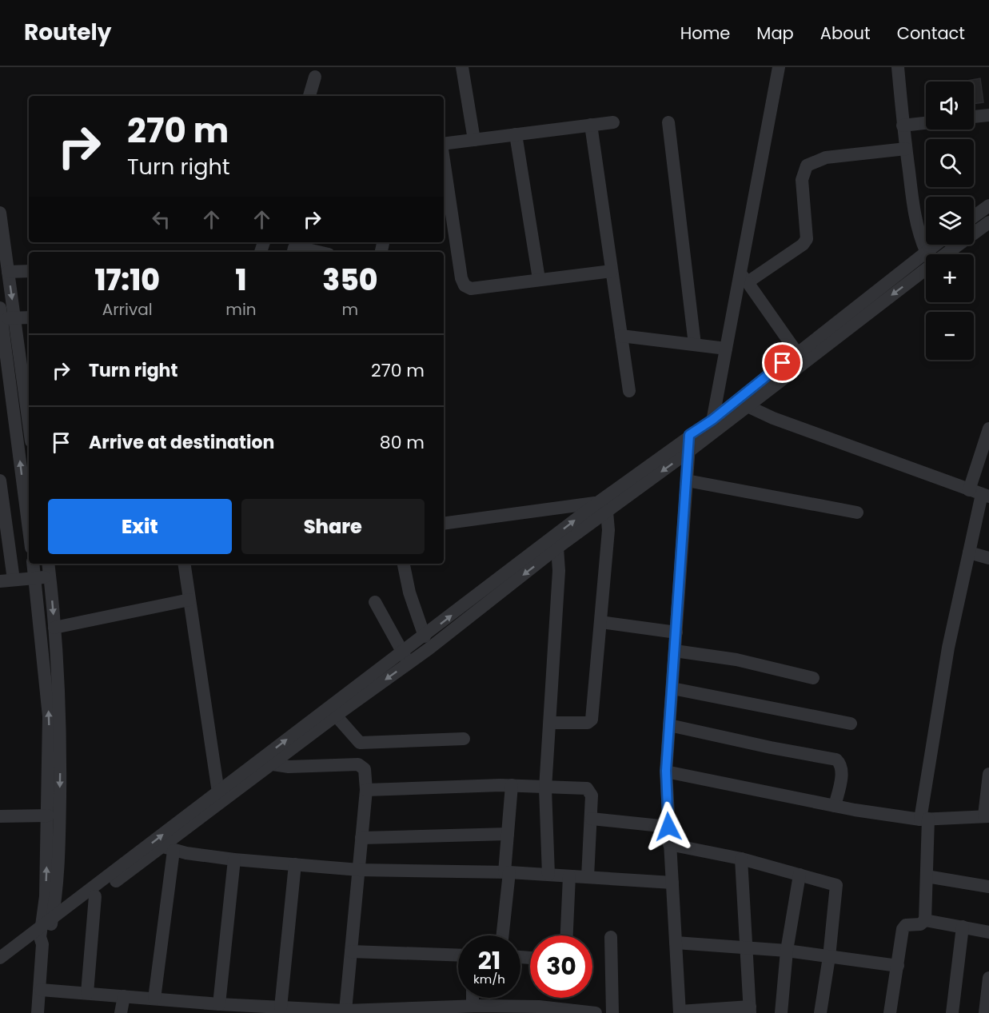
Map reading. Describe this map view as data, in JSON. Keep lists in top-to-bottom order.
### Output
{
  "page": {
    "header": "Routely",
    "nav": [
      "Home",
      "Map",
      "About",
      "Contact"
    ],
    "map_buttons": ["+", "−"],
    "turn": ["270 m", "Turn right"],
    "eta": [
      "17:10",
      "Arrival",
      "1",
      "min",
      "350",
      "m"
    ],
    "list": [
      {
        "name": "Turn right",
        "value": "270 m"
      },
      {
        "name": "Arrive at destination",
        "value": "80 m"
      }
    ],
    "buttons": ["Exit", "Share"],
    "speed": "21 km/h",
    "limit": "30"
  }
}
